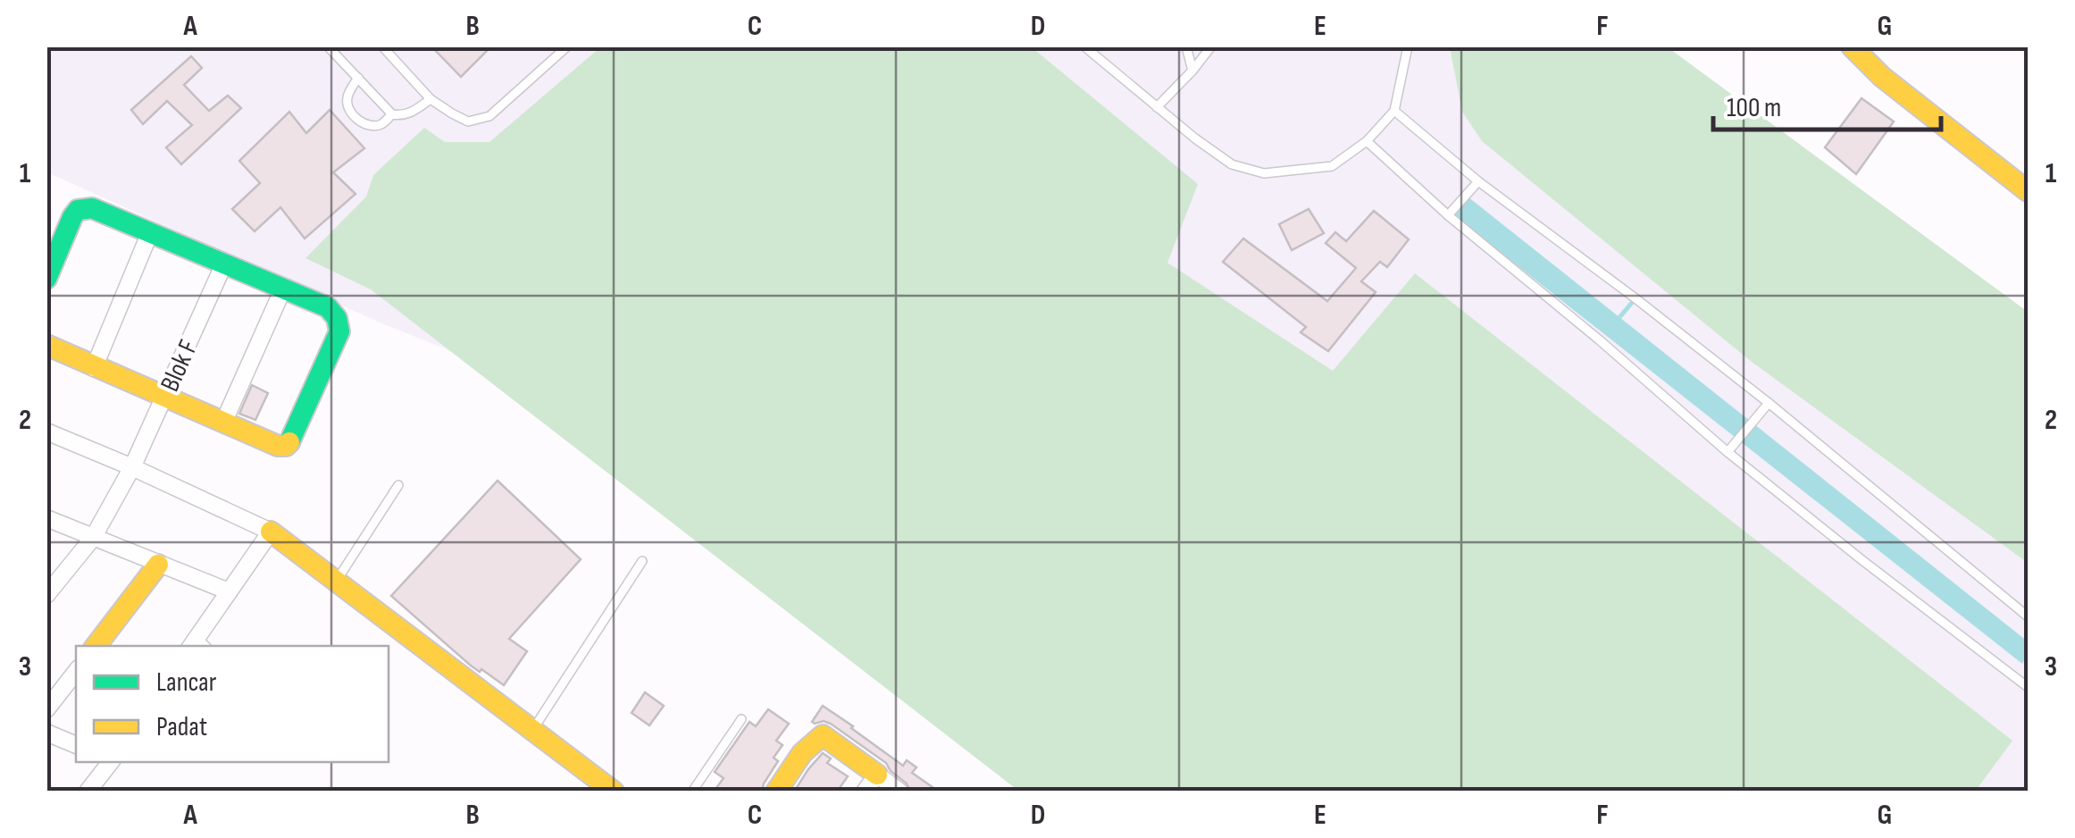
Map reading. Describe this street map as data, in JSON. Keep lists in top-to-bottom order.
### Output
{
  "streets": {
    "street": ["Blok F"]
  },
  "legend": ["Lancar", "Padat"],
  "scale_bar": "100 m",
  "grid": {
    "columns": [
      "A",
      "B",
      "C",
      "D",
      "E",
      "F",
      "G"
    ],
    "rows": ["1", "2", "3"]
  }
}
